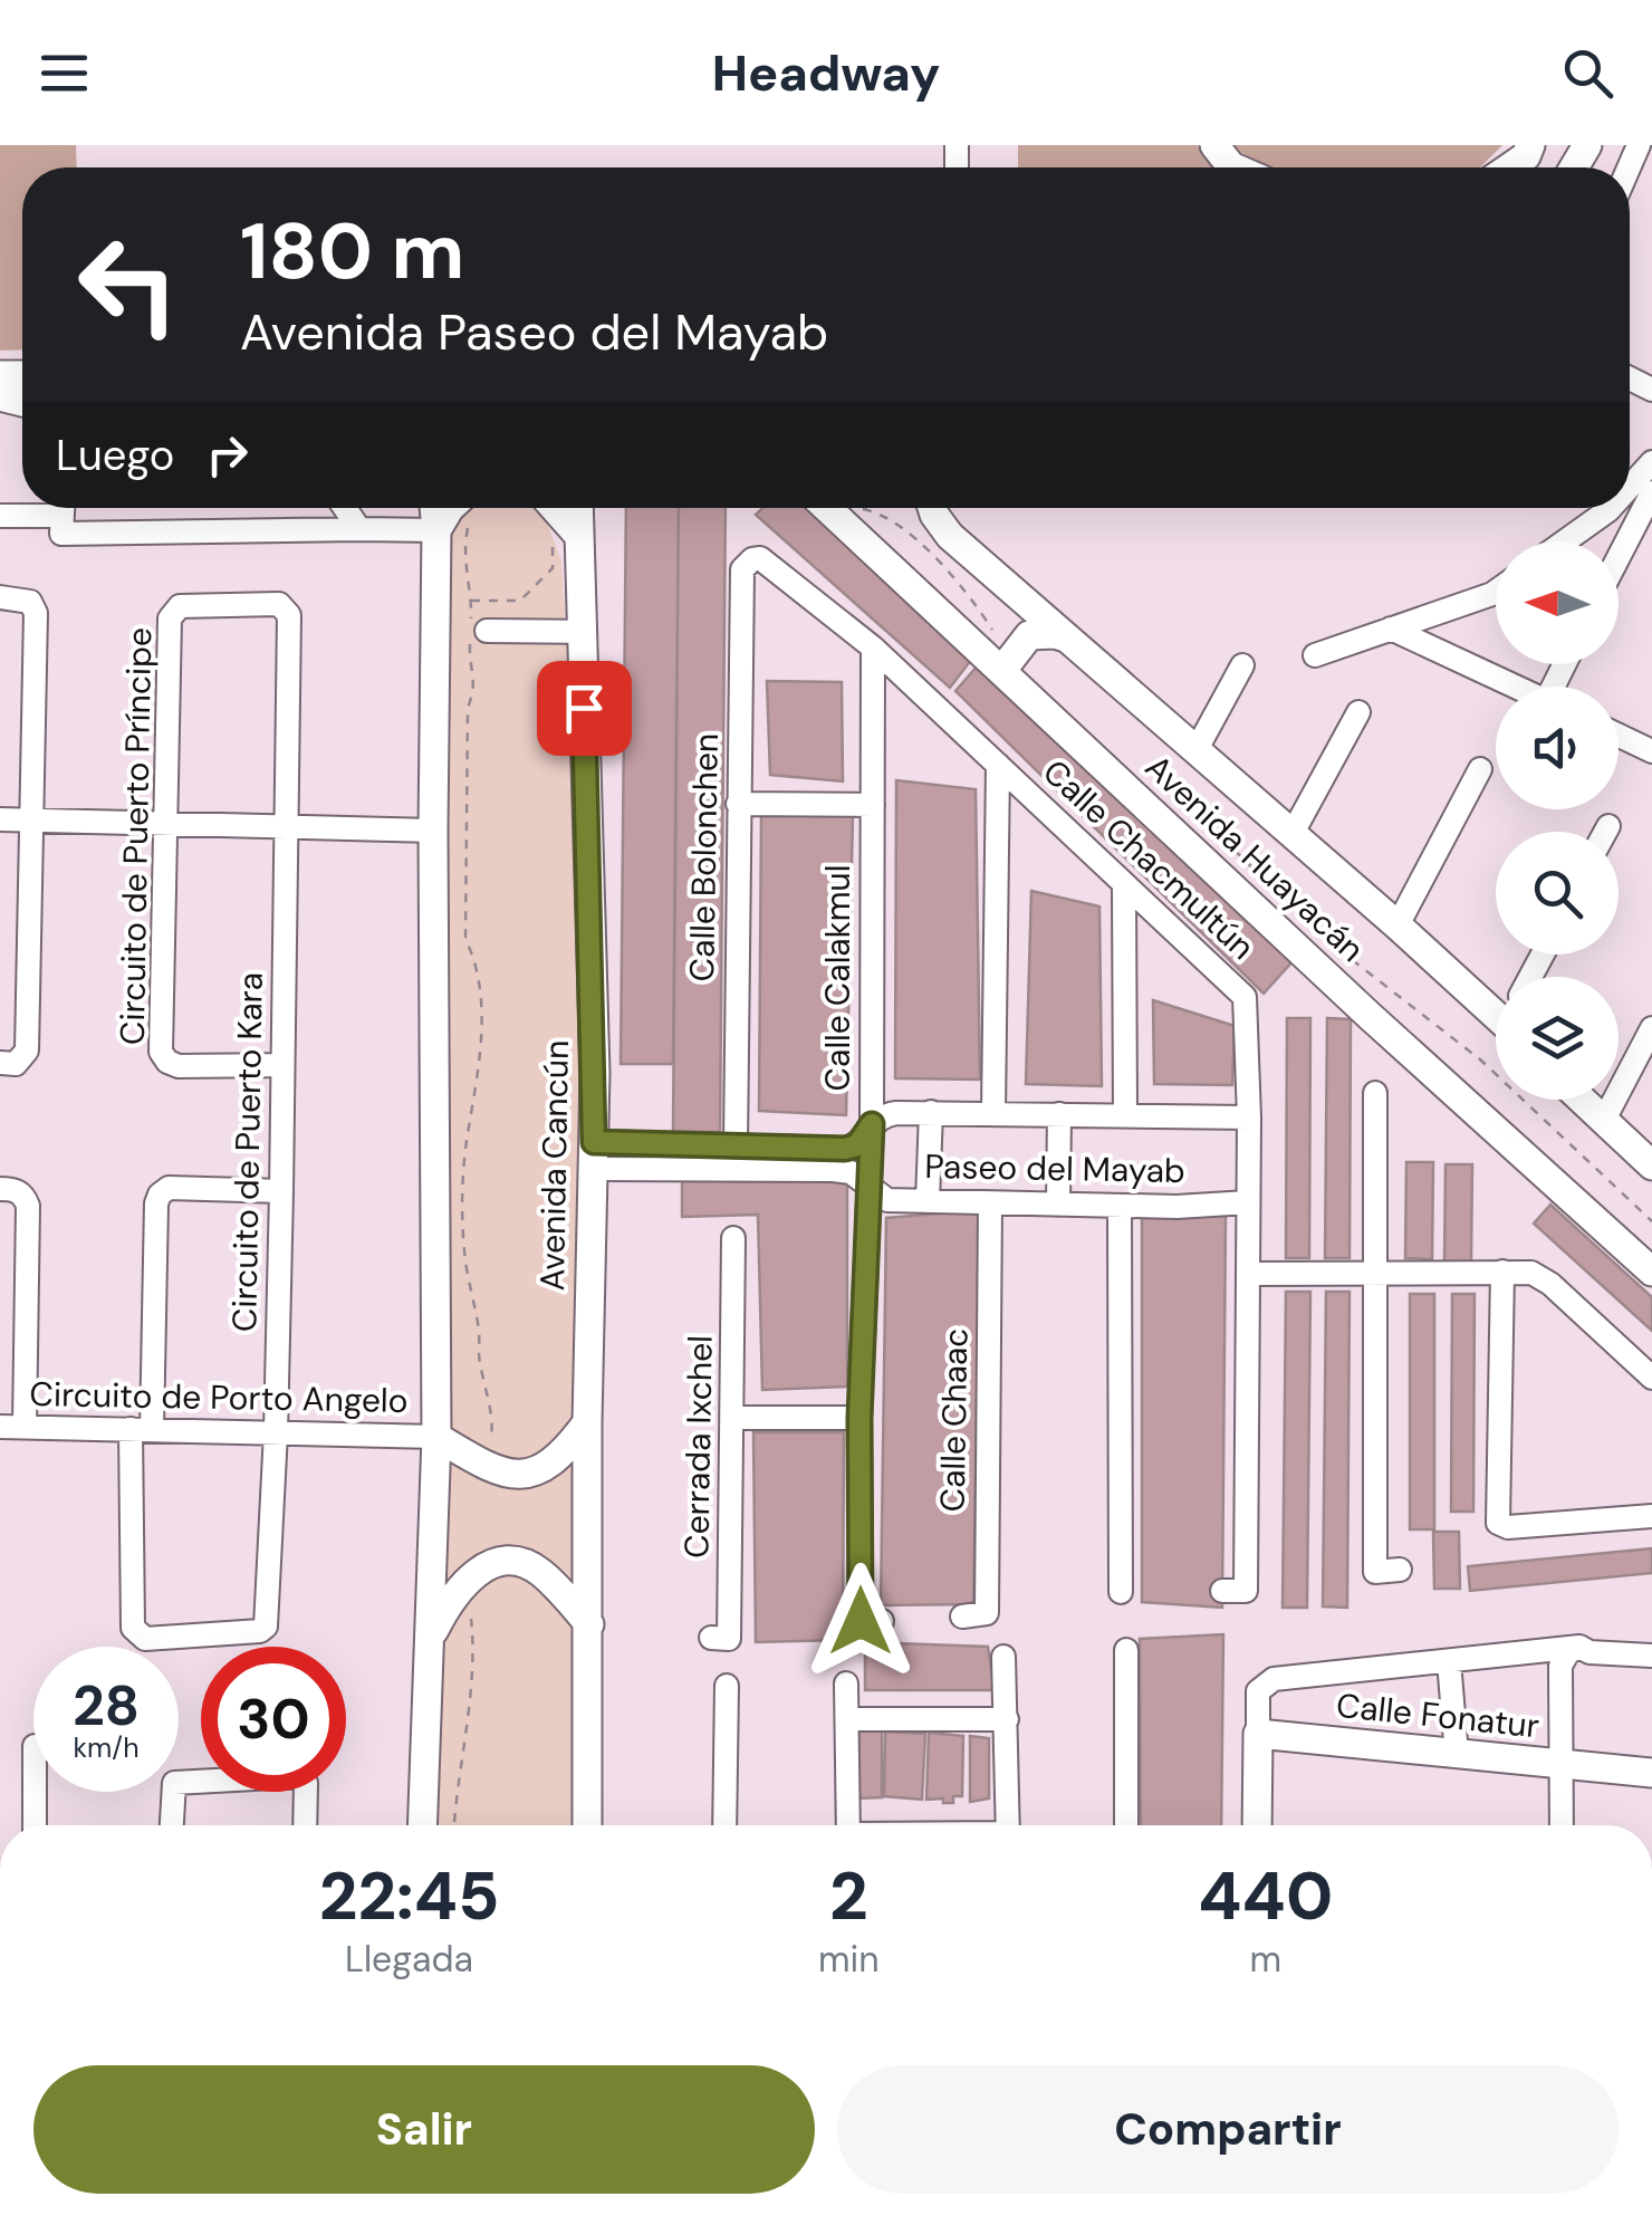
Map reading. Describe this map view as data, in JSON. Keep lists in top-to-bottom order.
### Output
{
  "streets": {
    "main road": ["Avenida Huayacán", "Avenida Cancún", "Calle Fonatur"],
    "street": [
      "Circuito de Puerto Príncipe",
      "Calle Bolonchen",
      "Calle Chacmultún",
      "Calle Calakmul",
      "Circuito de Puerto Kara",
      "Paseo del Mayab",
      "Circuito de Porto Angelo",
      "Calle Chaac",
      "Cerrada Ixchel"
    ]
  },
  "crossings": [
    ["Circuito de Puerto Príncipe", "Circuito de Puerto Kara"],
    ["Calle Bolonchen", "Calle Chacmultún"],
    ["Calle Bolonchen", "Paseo del Mayab"],
    ["Calle Chacmultún", "Calle Calakmul"],
    ["Calle Chacmultún", "Paseo del Mayab"],
    ["Calle Calakmul", "Paseo del Mayab"],
    ["Circuito de Puerto Kara", "Circuito de Porto Angelo"],
    ["Avenida Cancún", "Paseo del Mayab"],
    ["Paseo del Mayab", "Calle Chaac"]
  ],
  "north": "left",
  "page": {
    "header": "Headway",
    "turn": ["180 m", "Avenida Paseo del Mayab"],
    "then": "Luego",
    "speed": "28 km/h",
    "limit": "30",
    "eta": [
      "22:45",
      "Llegada",
      "2",
      "min",
      "440",
      "m"
    ],
    "buttons": ["Salir", "Compartir"]
  }
}
